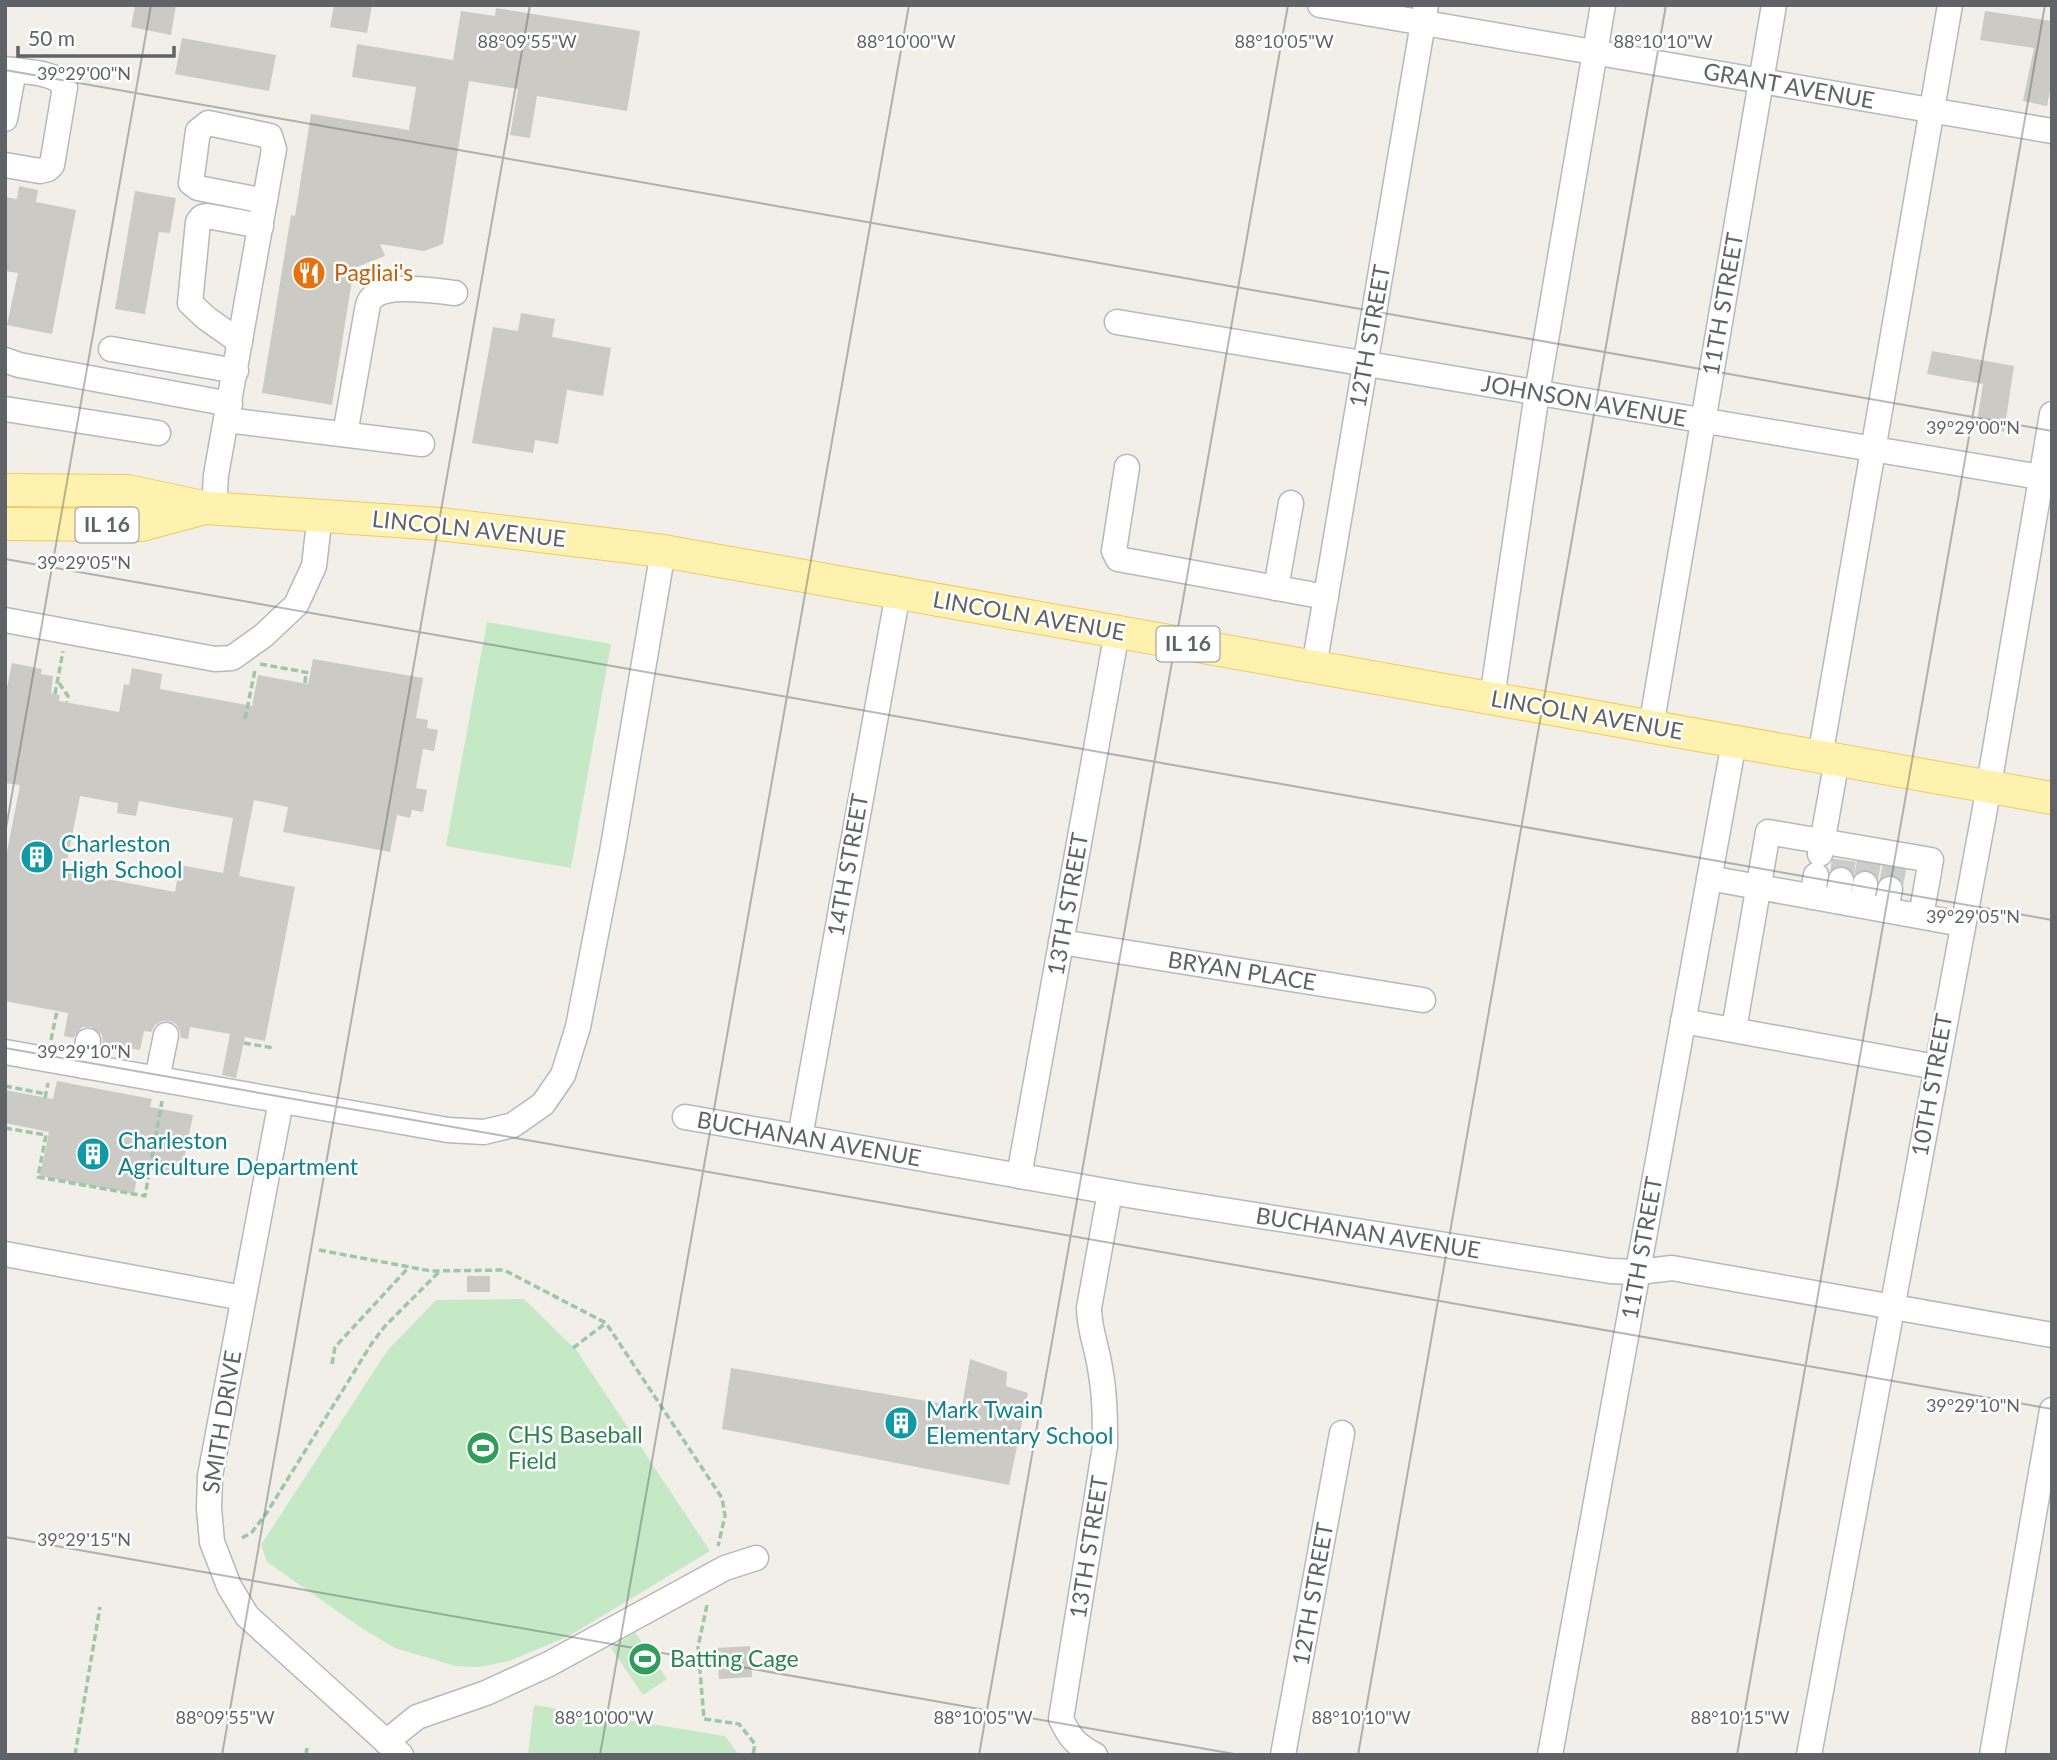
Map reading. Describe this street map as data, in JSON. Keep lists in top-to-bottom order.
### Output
{
  "streets": {
    "main road": ["IL 16", "LINCOLN AVENUE"],
    "street": [
      "GRANT AVENUE",
      "11TH STREET",
      "12TH STREET",
      "JOHNSON AVENUE",
      "14TH STREET",
      "13TH STREET",
      "BRYAN PLACE",
      "10TH STREET",
      "BUCHANAN AVENUE",
      "SMITH DRIVE"
    ]
  },
  "crossings": [
    ["GRANT AVENUE", "11TH STREET"],
    ["GRANT AVENUE", "12TH STREET"],
    ["11TH STREET", "JOHNSON AVENUE"],
    ["11TH STREET", "LINCOLN AVENUE"],
    ["11TH STREET", "BUCHANAN AVENUE"],
    ["12TH STREET", "JOHNSON AVENUE"],
    ["12TH STREET", "LINCOLN AVENUE"],
    ["JOHNSON AVENUE", "10TH STREET"],
    ["LINCOLN AVENUE", "14TH STREET"],
    ["LINCOLN AVENUE", "13TH STREET"],
    ["LINCOLN AVENUE", "10TH STREET"],
    ["14TH STREET", "BUCHANAN AVENUE"],
    ["13TH STREET", "BRYAN PLACE"],
    ["13TH STREET", "BUCHANAN AVENUE"],
    ["10TH STREET", "BUCHANAN AVENUE"]
  ],
  "places": {
    "restaurant": ["Pagliai's"],
    "building": ["Charleston High School", "Charleston Agriculture Department", "Mark Twain Elementary School"],
    "sports": ["CHS Baseball Field", "Batting Cage"]
  },
  "scale_bar": "50 m",
  "coordinates": [
    "88°09'55\"W",
    "88°10'00\"W",
    "88°10'05\"W",
    "88°10'10\"W",
    "39°29'00\"N",
    "39°29'05\"N",
    "39°29'10\"N",
    "39°29'15\"N",
    "88°10'15\"W"
  ]
}
